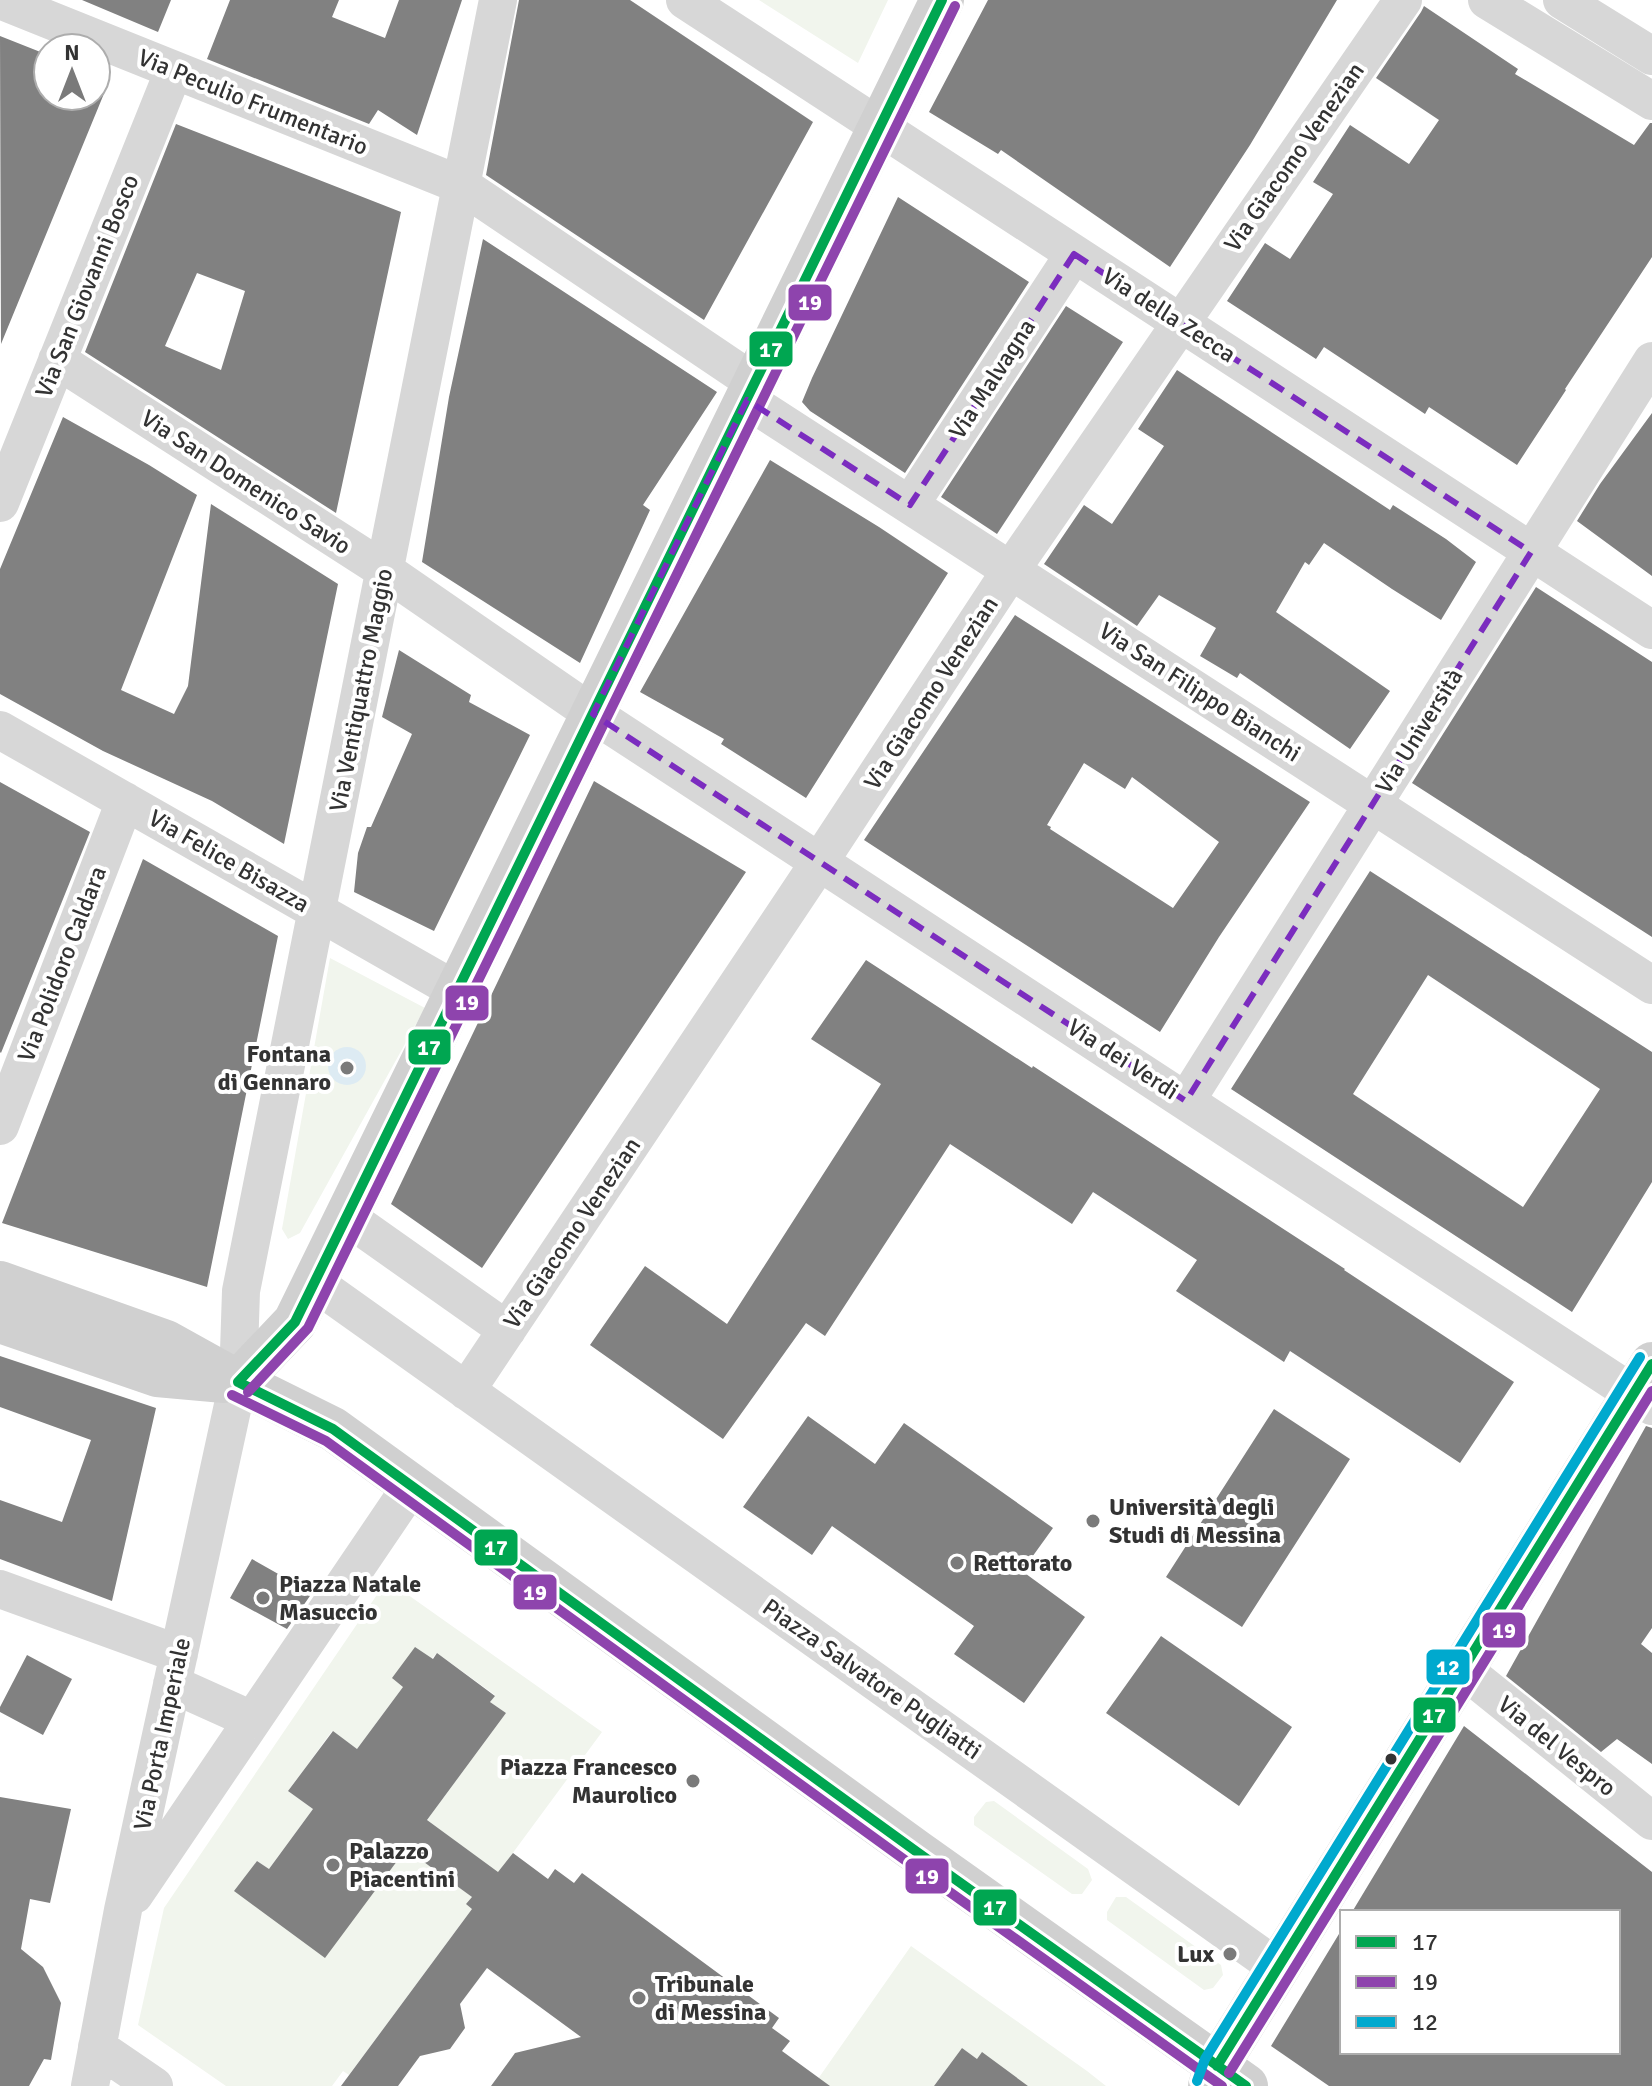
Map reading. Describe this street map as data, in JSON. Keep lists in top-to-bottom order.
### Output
{
  "streets": {
    "street": [
      "Via Peculio Frumentario",
      "Via Giacomo Venezian",
      "Via San Giovanni Bosco",
      "Via della Zecca",
      "Via Malvagna",
      "Via San Domenico Savio",
      "Via Ventiquattro Maggio",
      "Via San Filippo Bianchi",
      "Via Università",
      "Via Felice Bisazza",
      "Via Polidoro Caldara",
      "Via dei Verdi",
      "Piazza Salvatore Pugliatti",
      "Via Porta Imperiale",
      "Via del Vespro"
    ]
  },
  "crossings": [
    ["Via Peculio Frumentario", "Via San Giovanni Bosco"],
    ["Via Peculio Frumentario", "Via Ventiquattro Maggio"],
    ["Via Peculio Frumentario", "Via San Filippo Bianchi"],
    ["Via Giacomo Venezian", "Via della Zecca"],
    ["Via Giacomo Venezian", "Via San Filippo Bianchi"],
    ["Via Giacomo Venezian", "Via dei Verdi"],
    ["Via Giacomo Venezian", "Piazza Salvatore Pugliatti"],
    ["Via San Giovanni Bosco", "Via San Domenico Savio"],
    ["Via della Zecca", "Via Malvagna"],
    ["Via della Zecca", "Via Università"],
    ["Via Malvagna", "Via San Filippo Bianchi"],
    ["Via San Domenico Savio", "Via Ventiquattro Maggio"],
    ["Via San Domenico Savio", "Via dei Verdi"],
    ["Via Ventiquattro Maggio", "Via Felice Bisazza"],
    ["Via Ventiquattro Maggio", "Via Porta Imperiale"],
    ["Via San Filippo Bianchi", "Via Università"],
    ["Via Università", "Via dei Verdi"],
    ["Via Felice Bisazza", "Via Polidoro Caldara"]
  ],
  "places": [
    "Fontana di Gennaro",
    "Università degli Studi di Messina",
    "Rettorato",
    "Piazza Natale Masuccio",
    "Piazza Francesco Maurolico",
    "Palazzo Piacentini",
    "Lux",
    "Tribunale di Messina"
  ],
  "lines": ["transit line 17", "transit line 19", "transit line 12"],
  "legend": ["17", "19", "12"],
  "north": "top"
}
